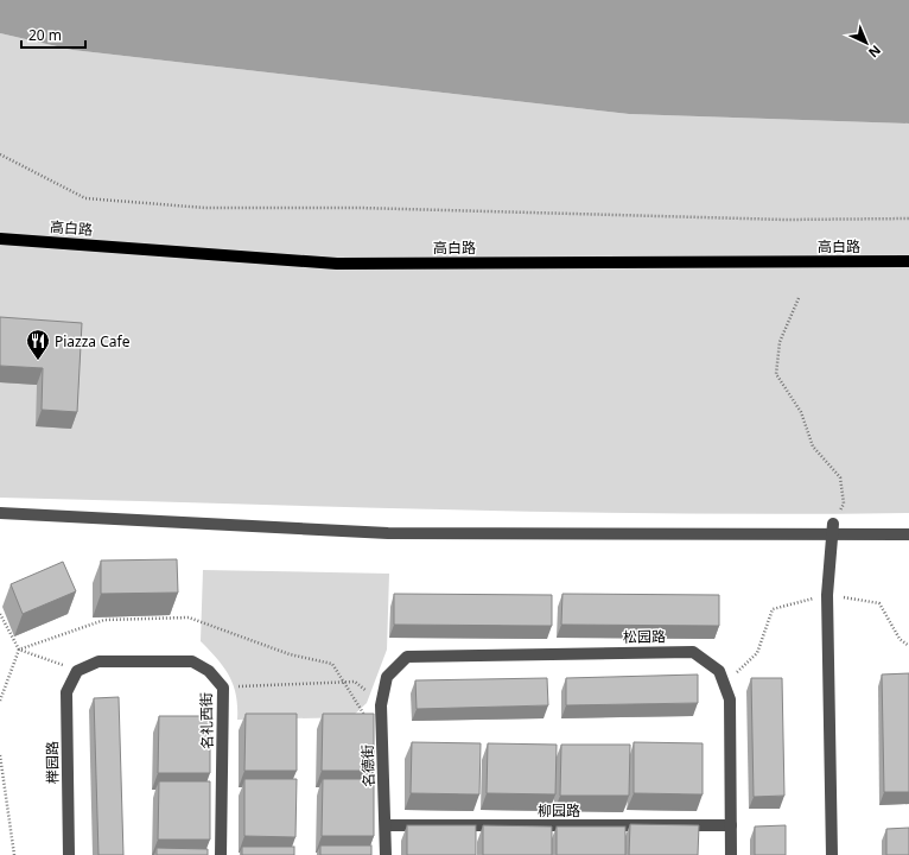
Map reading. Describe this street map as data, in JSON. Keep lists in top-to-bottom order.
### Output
{
  "streets": {
    "main road": ["高白路"],
    "street": [
      "松园路",
      "名礼西街",
      "榉园路",
      "名德街",
      "柳园路"
    ]
  },
  "crossings": [
    ["松园路", "名德街"],
    ["松园路", "柳园路"],
    ["名礼西街", "榉园路"],
    ["名德街", "柳园路"]
  ],
  "places": {
    "restaurant": ["Piazza Cafe"]
  },
  "scale_bar": "20 m",
  "north": "bottom right"
}
